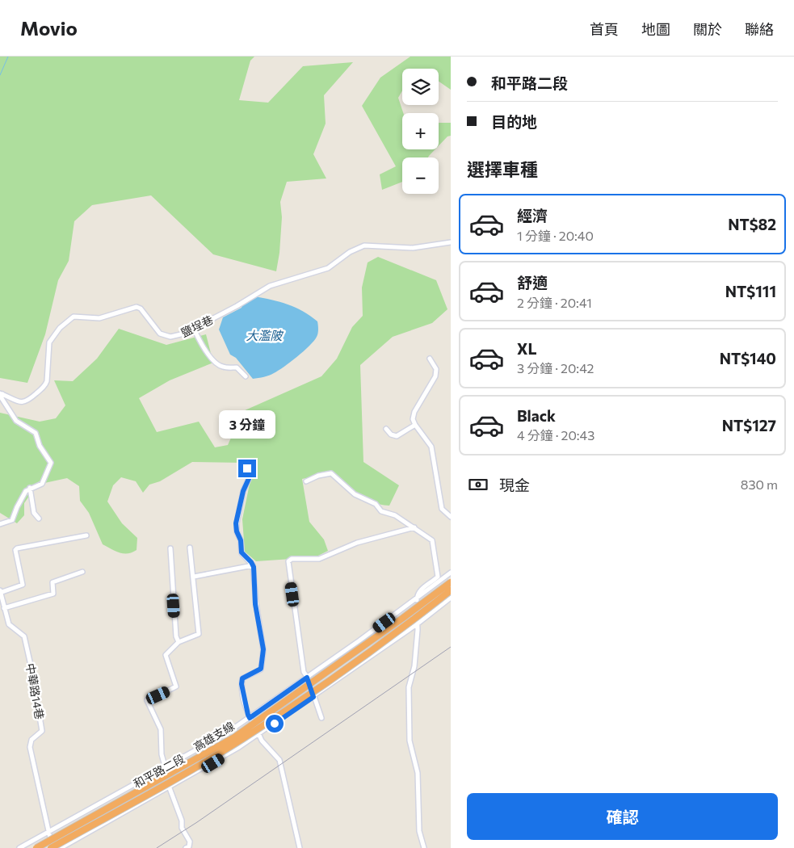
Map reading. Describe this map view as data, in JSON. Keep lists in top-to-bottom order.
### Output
{
  "streets": {
    "highway": ["高雄支線"],
    "street": ["鹽埕巷", "中華路14巷", "和平路二段"]
  },
  "crossings": [
    ["中華路14巷", "高雄支線"],
    ["中華路14巷", "和平路二段"]
  ],
  "water": ["大濫陂"],
  "page": {
    "header": "Movio",
    "nav": [
      "首頁",
      "地圖",
      "關於",
      "聯絡"
    ],
    "banner": ["和平路二段", "目的地"],
    "map_buttons": ["+", "−"],
    "heading": "選擇車種",
    "list": [
      {
        "name": "經濟",
        "note": "1 分鐘 · 20:40",
        "value": "NT$82"
      },
      {
        "name": "舒適",
        "note": "2 分鐘 · 20:41",
        "value": "NT$111"
      },
      {
        "name": "XL",
        "note": "3 分鐘 · 20:42",
        "value": "NT$140"
      },
      {
        "name": "Black",
        "note": "4 分鐘 · 20:43",
        "value": "NT$127"
      }
    ],
    "bubble": "3 分鐘",
    "pay": ["現金", "830 m"],
    "buttons": "確認"
  }
}
